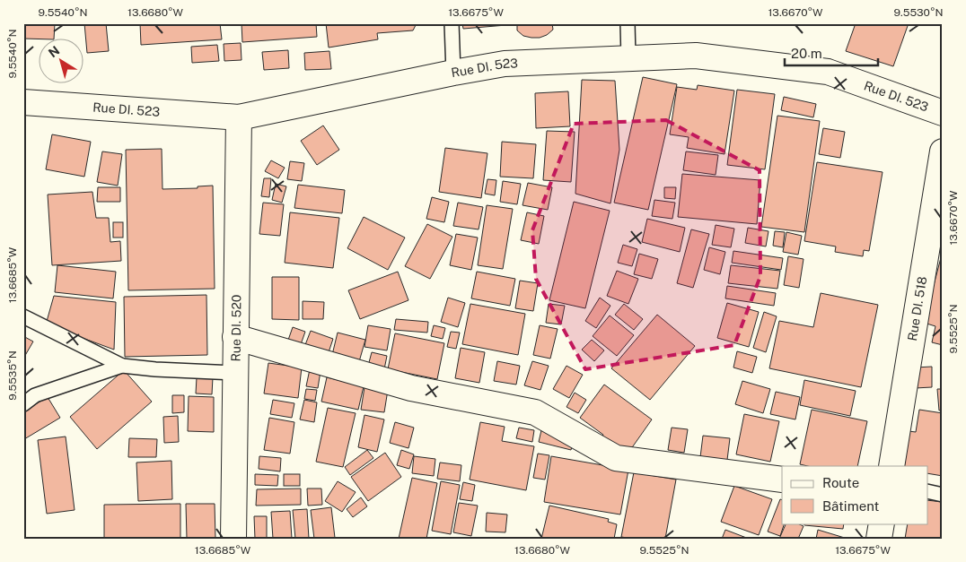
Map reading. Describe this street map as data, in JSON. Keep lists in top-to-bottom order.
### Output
{
  "streets": {
    "street": ["Rue DI. 523", "Rue DI. 518", "Rue DI. 520"]
  },
  "crossings": [
    ["Rue DI. 523", "Rue DI. 520"]
  ],
  "legend": ["Route", "Bâtiment"],
  "scale_bar": "20 m",
  "north": "top left",
  "coordinates": [
    "9.5540°N",
    "13.6680°W",
    "13.6675°W",
    "13.6670°W",
    "9.5530°N",
    "13.6685°W",
    "9.5525°N",
    "9.5535°N"
  ]
}
